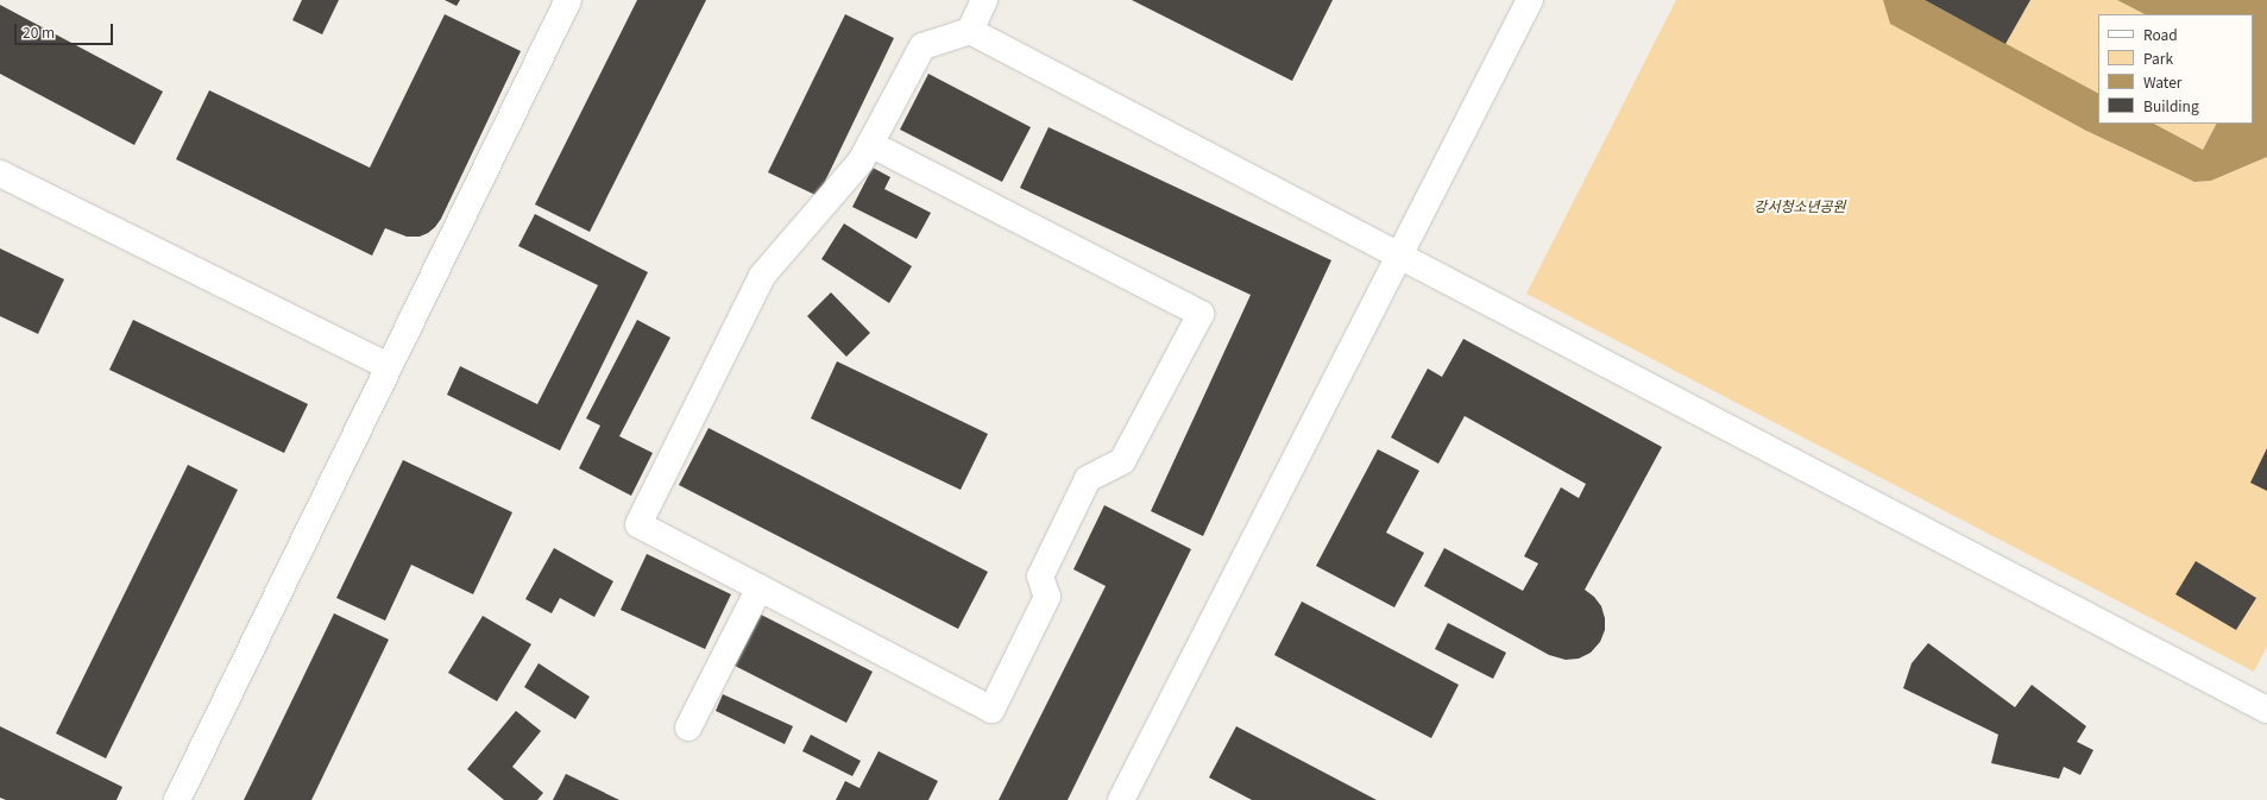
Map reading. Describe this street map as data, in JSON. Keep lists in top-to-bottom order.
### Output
{
  "parks": ["강서청소년공원"],
  "legend": [
    "Road",
    "Park",
    "Water",
    "Building"
  ],
  "scale_bar": "20 m"
}
